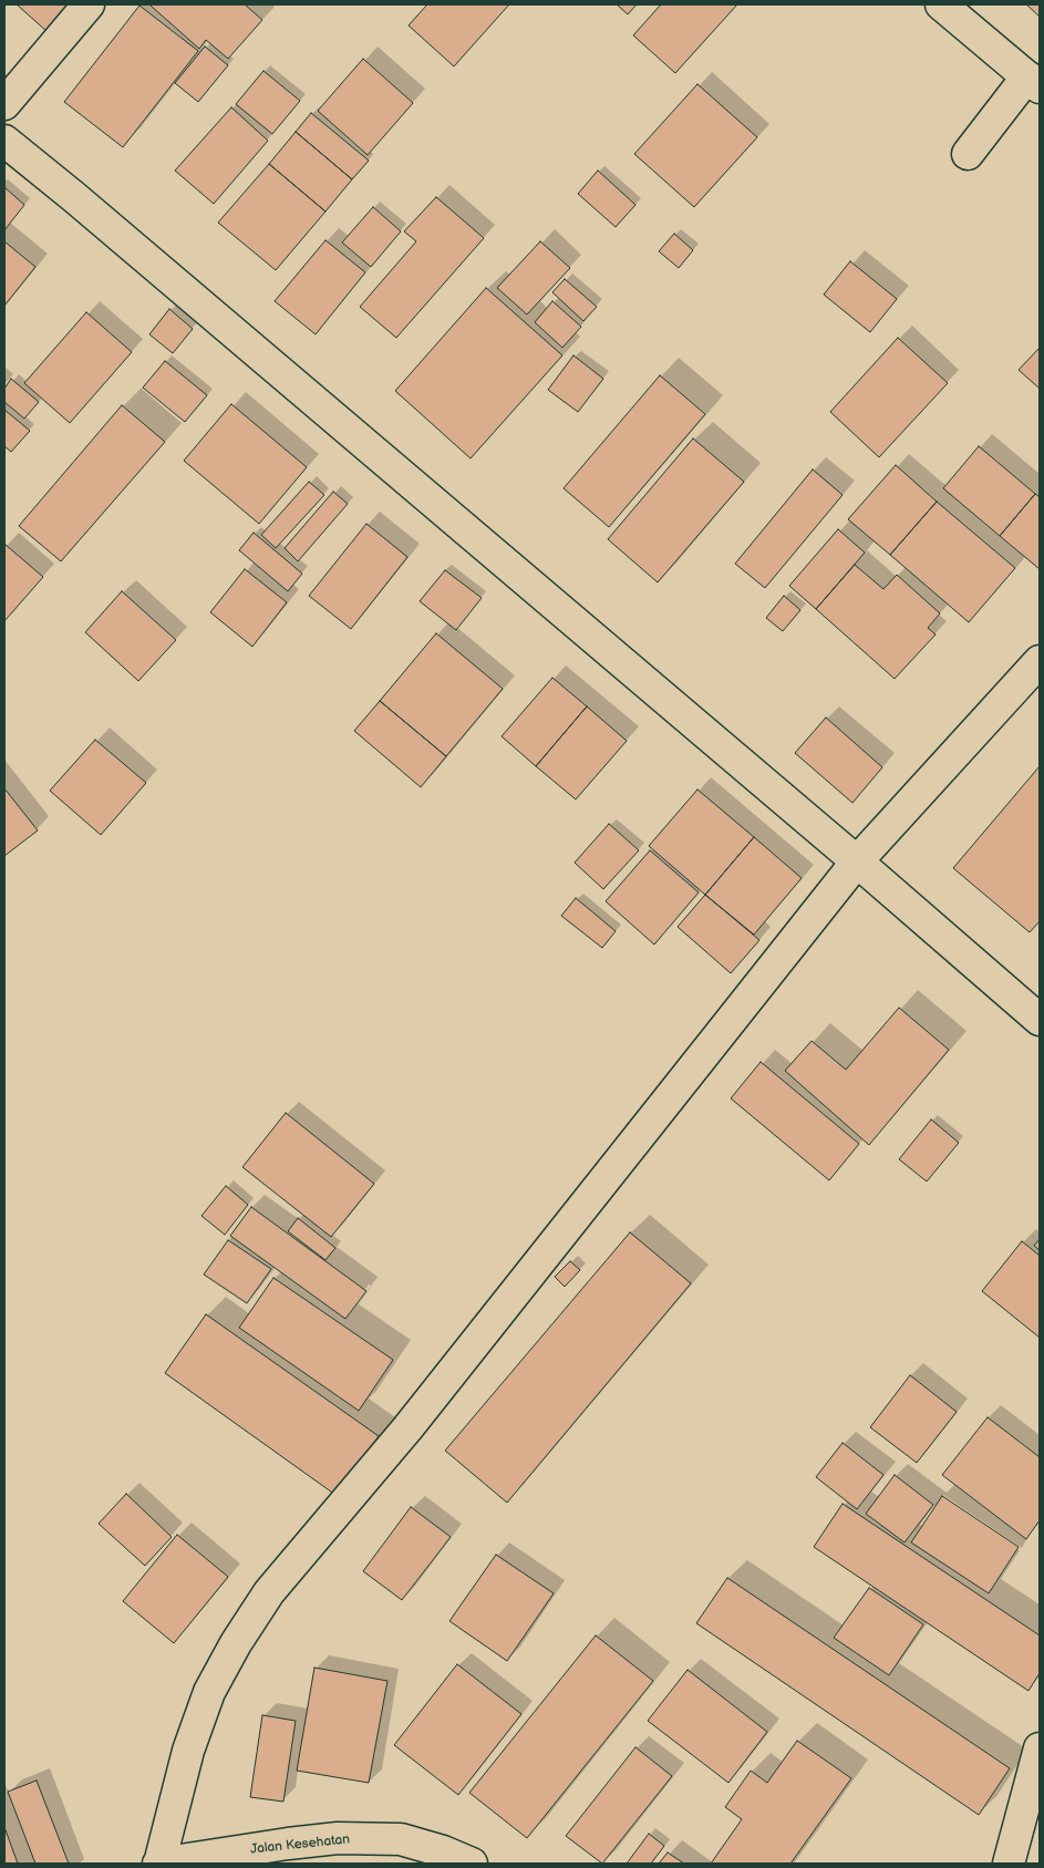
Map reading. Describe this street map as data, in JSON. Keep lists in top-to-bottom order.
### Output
{
  "streets": {
    "street": ["Jalan Kesehatan"]
  }
}
